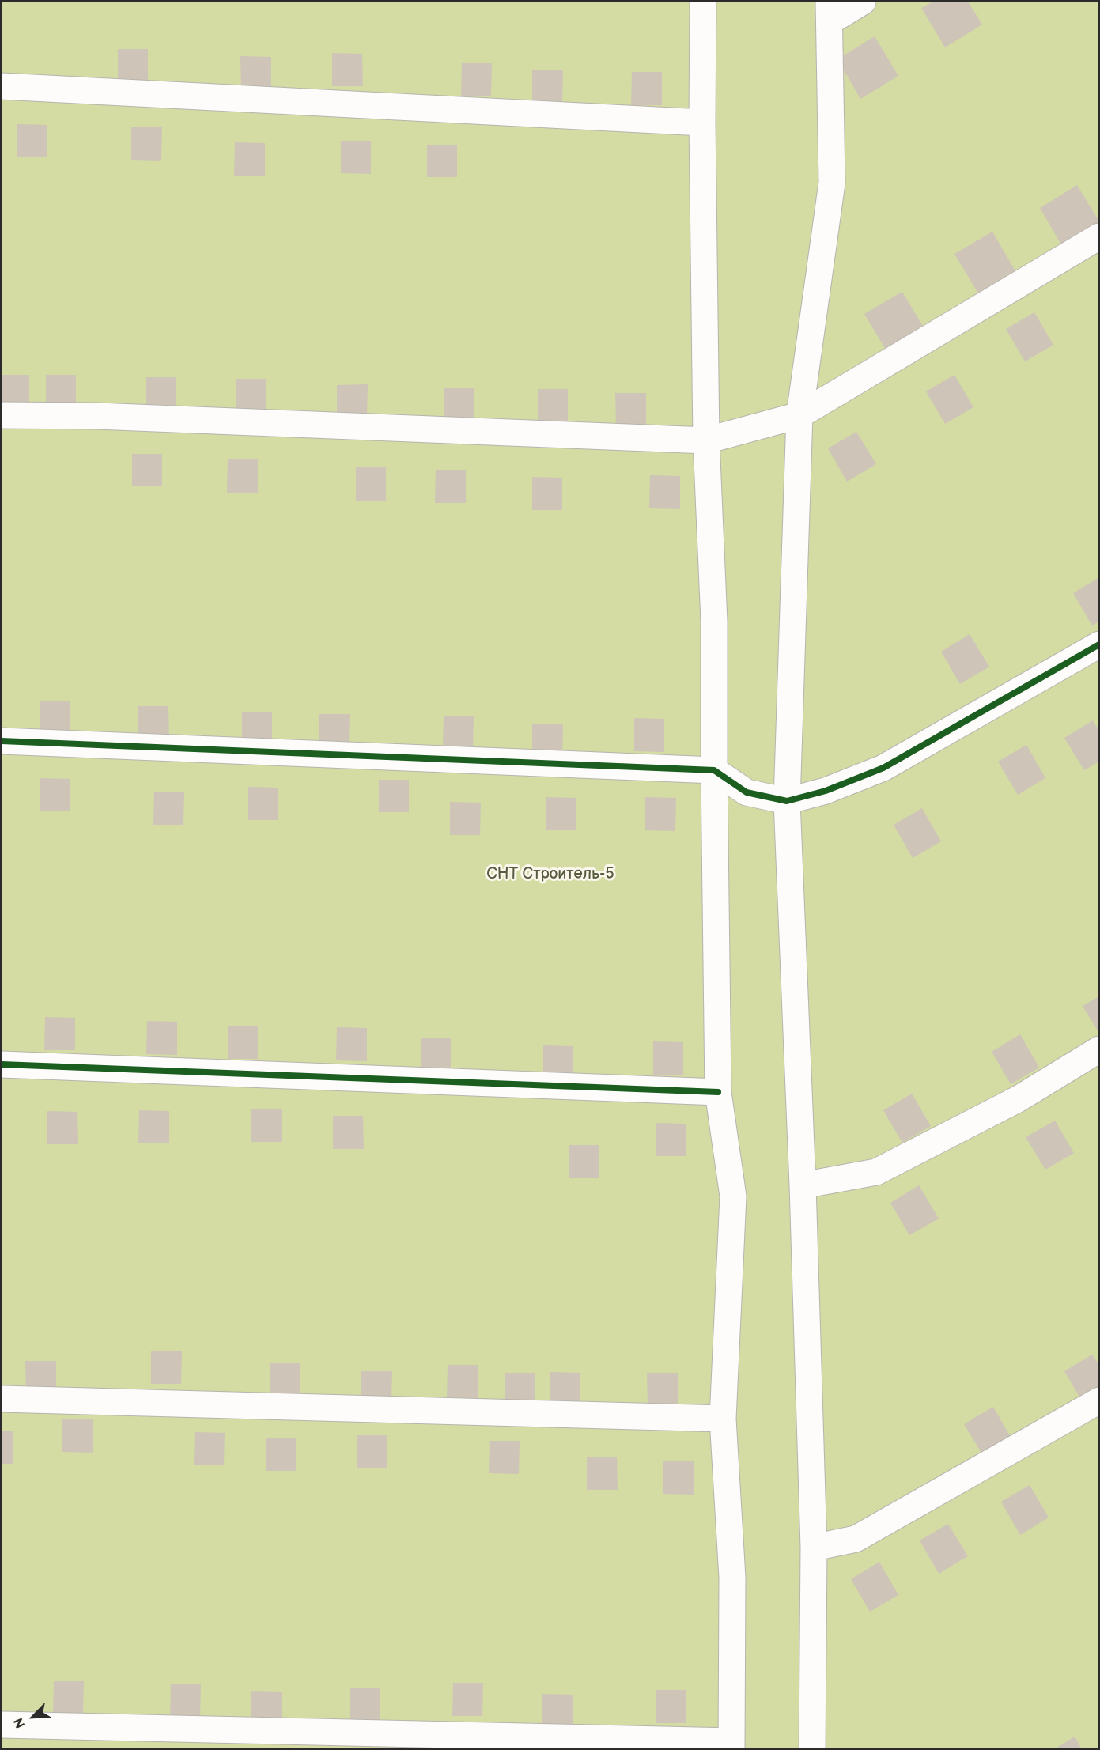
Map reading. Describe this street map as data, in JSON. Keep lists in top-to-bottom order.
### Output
{
  "parks": ["СНТ Строитель-5"],
  "north": "bottom left"
}
